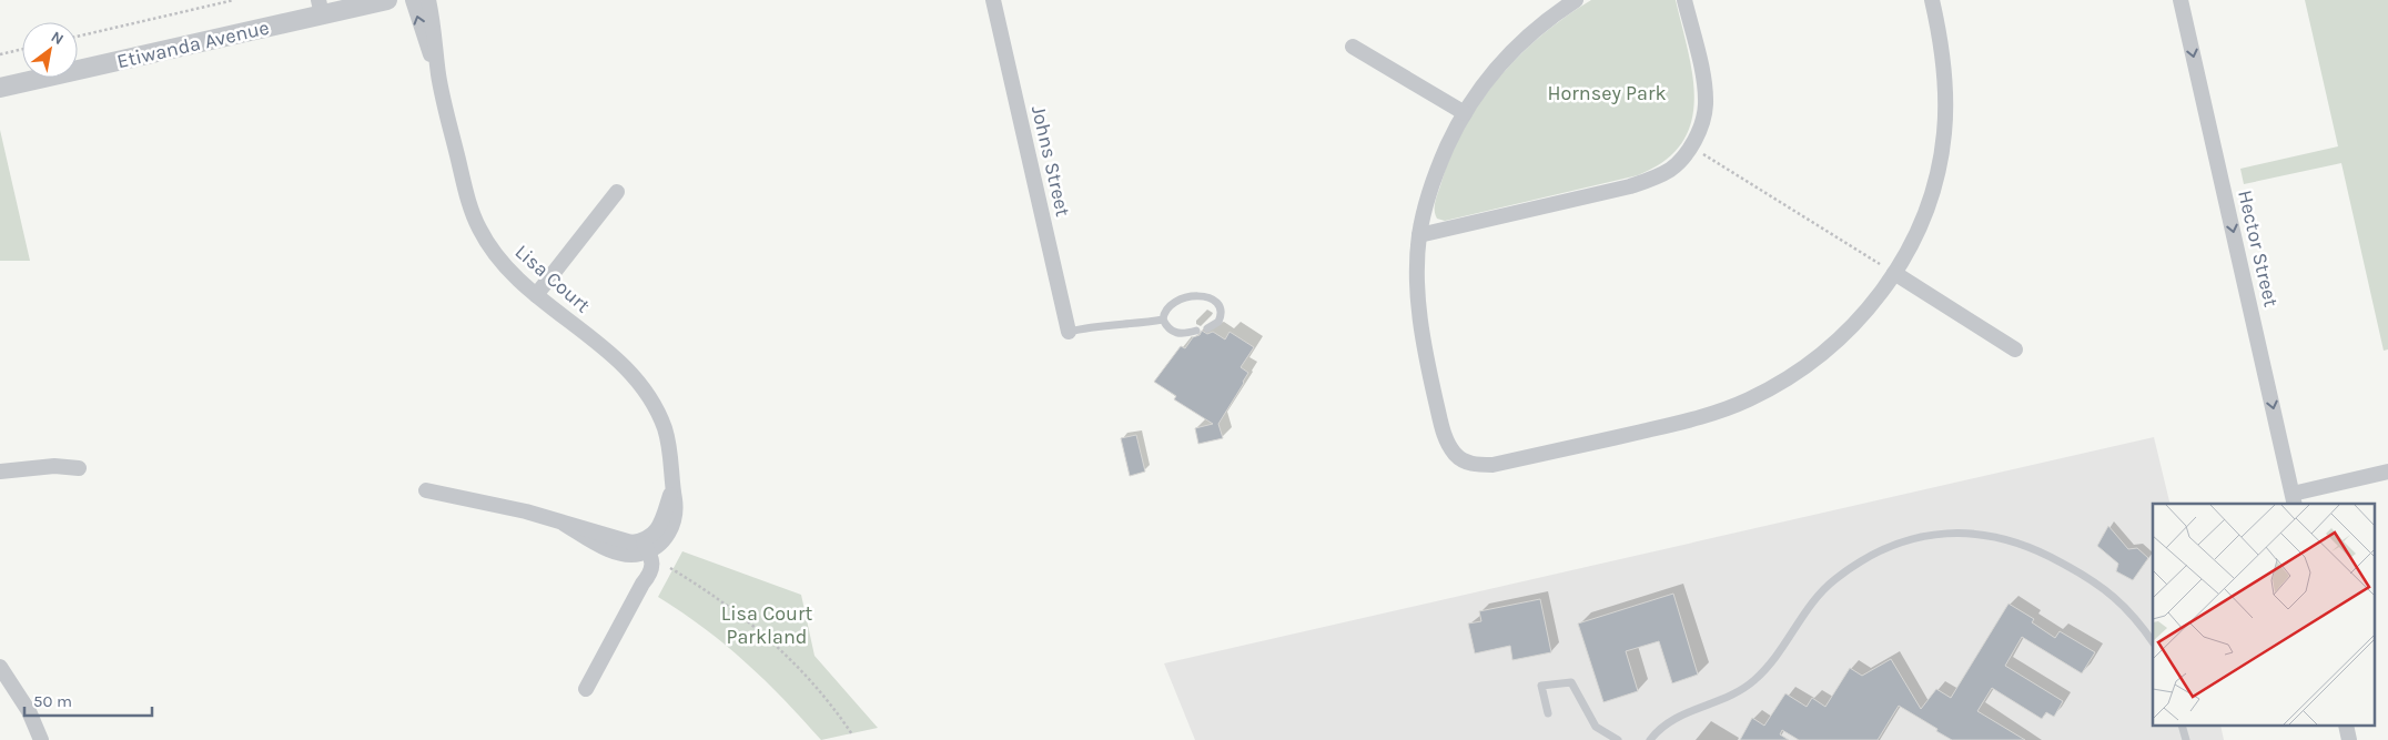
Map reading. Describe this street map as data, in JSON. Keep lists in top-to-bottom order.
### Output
{
  "streets": {
    "street": [
      "Etiwanda Avenue",
      "Johns Street",
      "Hector Street",
      "Lisa Court"
    ]
  },
  "one_way": ["Hector Street"],
  "parks": ["Hornsey Park", "Lisa Court Parkland"],
  "scale_bar": "50 m",
  "north": "top right"
}
